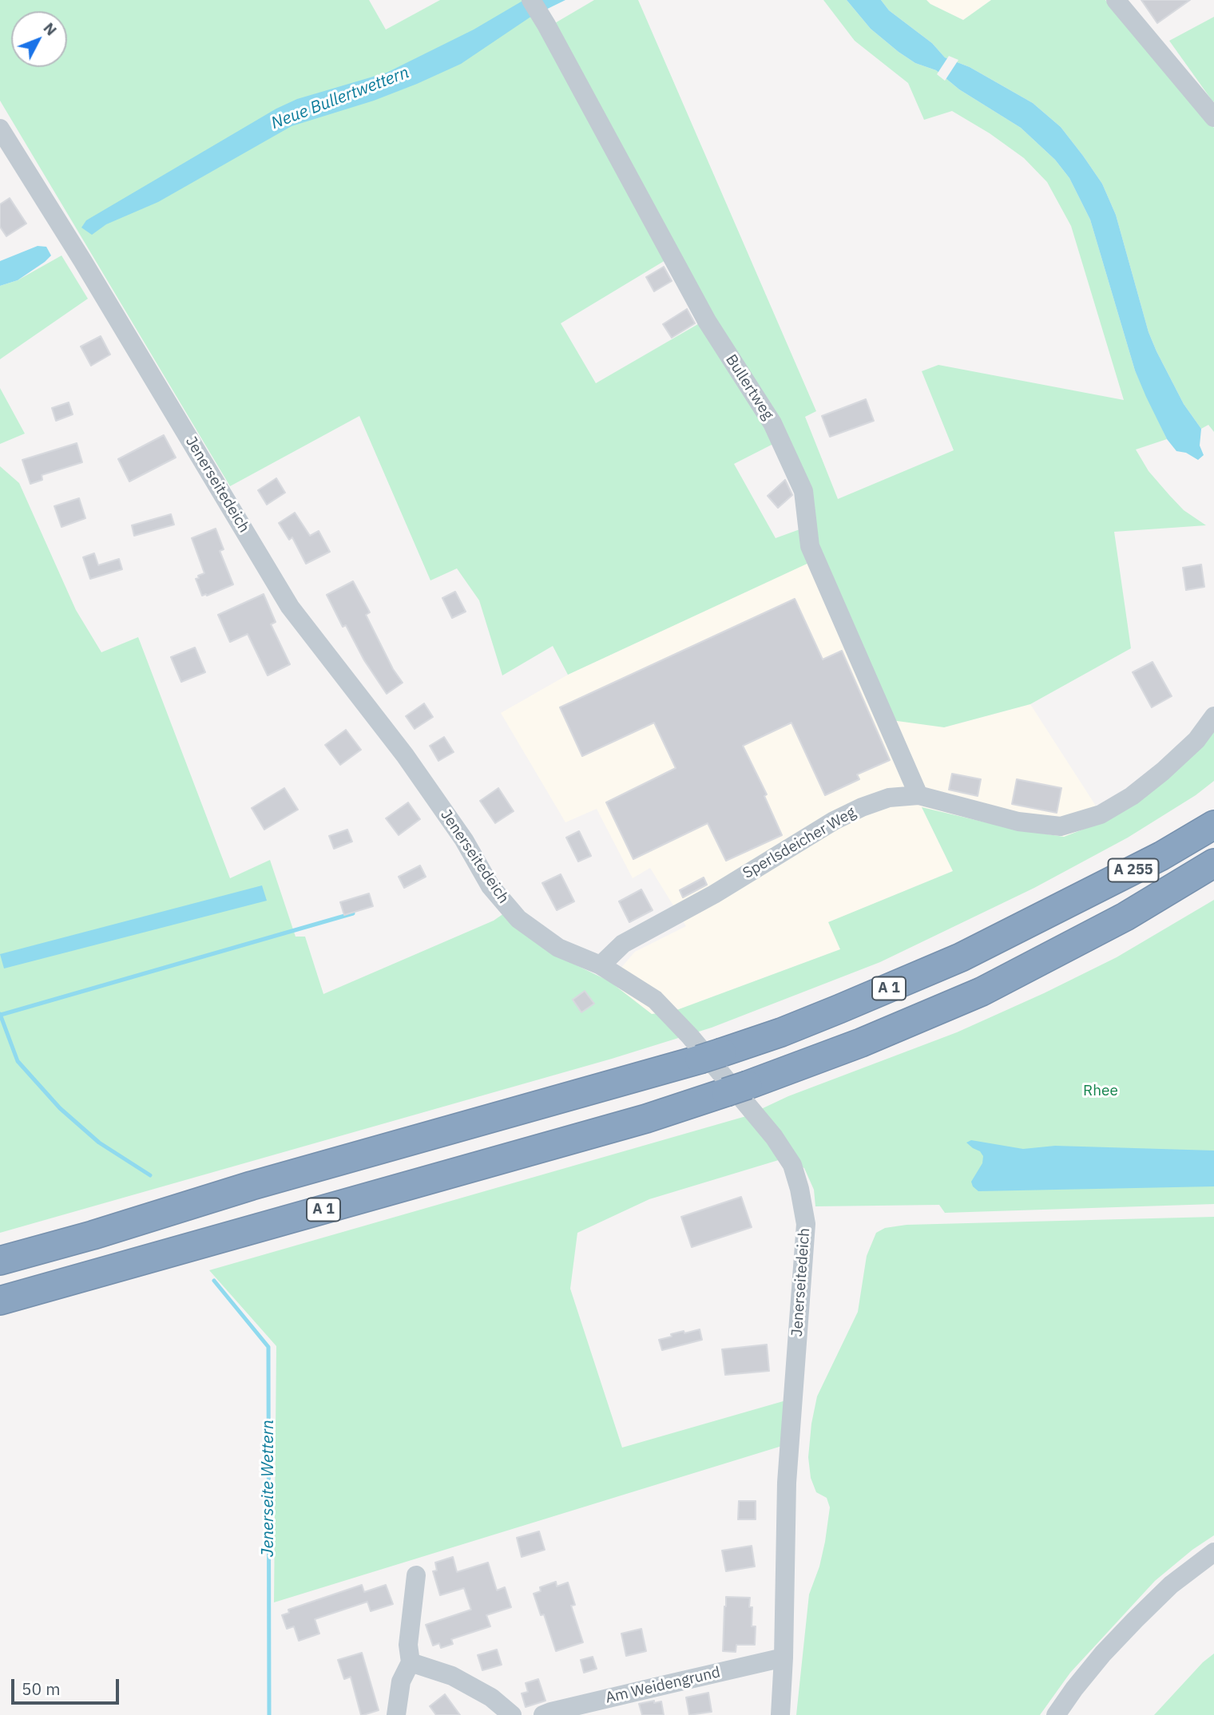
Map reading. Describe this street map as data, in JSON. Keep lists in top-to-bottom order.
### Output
{
  "streets": {
    "highway": ["A 255", "A 1"],
    "street": [
      "Bullertweg",
      "Jenerseitedeich",
      "Sperlsdeicher Weg",
      "Am Weidengrund"
    ]
  },
  "crossings": [
    ["Bullertweg", "Sperlsdeicher Weg"],
    ["Jenerseitedeich", "Sperlsdeicher Weg"],
    ["Jenerseitedeich", "Am Weidengrund"],
    ["A 255", "A 1"]
  ],
  "water": ["Neue Bullertwettern", "Jenerseite Wettern"],
  "parks": ["Rhee"],
  "scale_bar": "50 m",
  "north": "top right"
}
